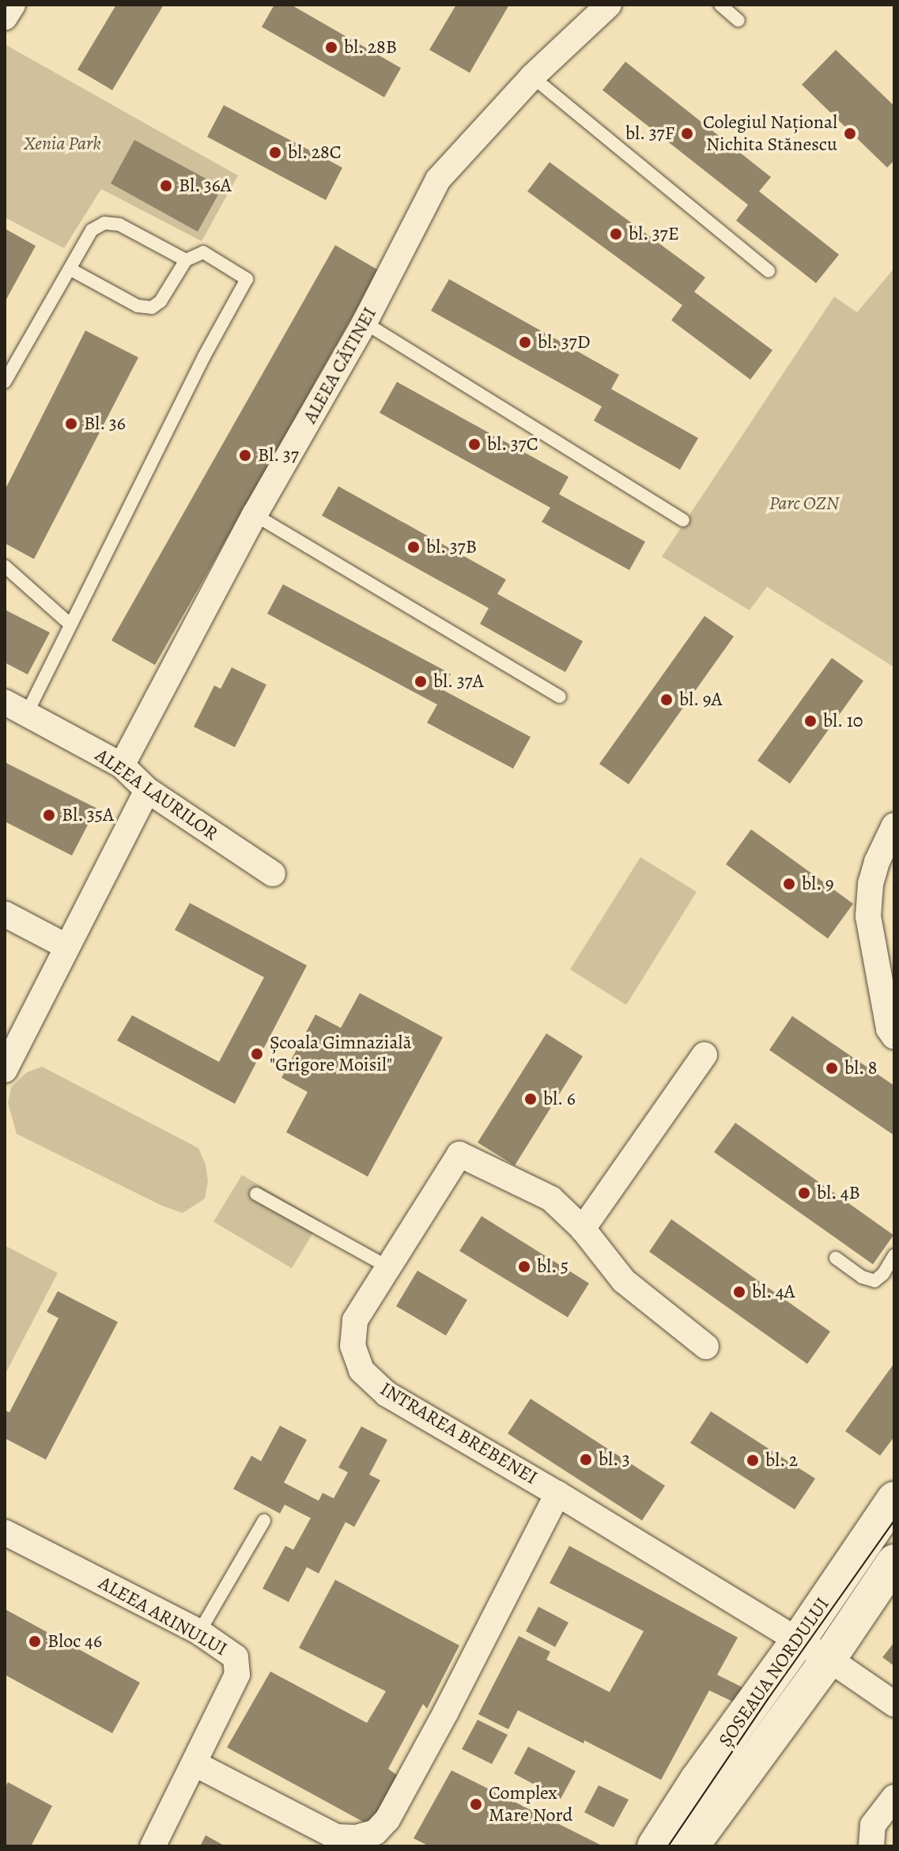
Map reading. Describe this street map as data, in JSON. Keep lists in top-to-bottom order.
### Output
{
  "streets": {
    "main road": ["ȘOSEAUA NORDULUI"],
    "street": [
      "ALEEA CĂTINEI",
      "ALEEA LAURILOR",
      "INTRAREA BREBENEI",
      "ALEEA ARINULUI"
    ]
  },
  "crossings": [
    ["ALEEA CĂTINEI", "ALEEA LAURILOR"],
    ["INTRAREA BREBENEI", "ȘOSEAUA NORDULUI"]
  ],
  "parks": ["Xenia Park", "Parc OZN"],
  "places": [
    "bl. 28B",
    "bl. 37F",
    "Colegiul Național Nichita Stănescu",
    "bl. 28C",
    "Bl. 36A",
    "bl. 37E",
    "bl. 37D",
    "Bl. 36",
    "bl. 37C",
    "Bl. 37",
    "bl. 37B",
    "bl. 37A",
    "bl. 9A",
    "bl. 10",
    "Bl. 35A",
    "bl. 9",
    "Școala Gimnazială \"Grigore Moisil\"",
    "bl. 8",
    "bl. 6",
    "bl. 4B",
    "bl. 5",
    "bl. 4A",
    "bl. 3",
    "bl. 2",
    "Bloc 46",
    "Complex Mare Nord"
  ]
}
